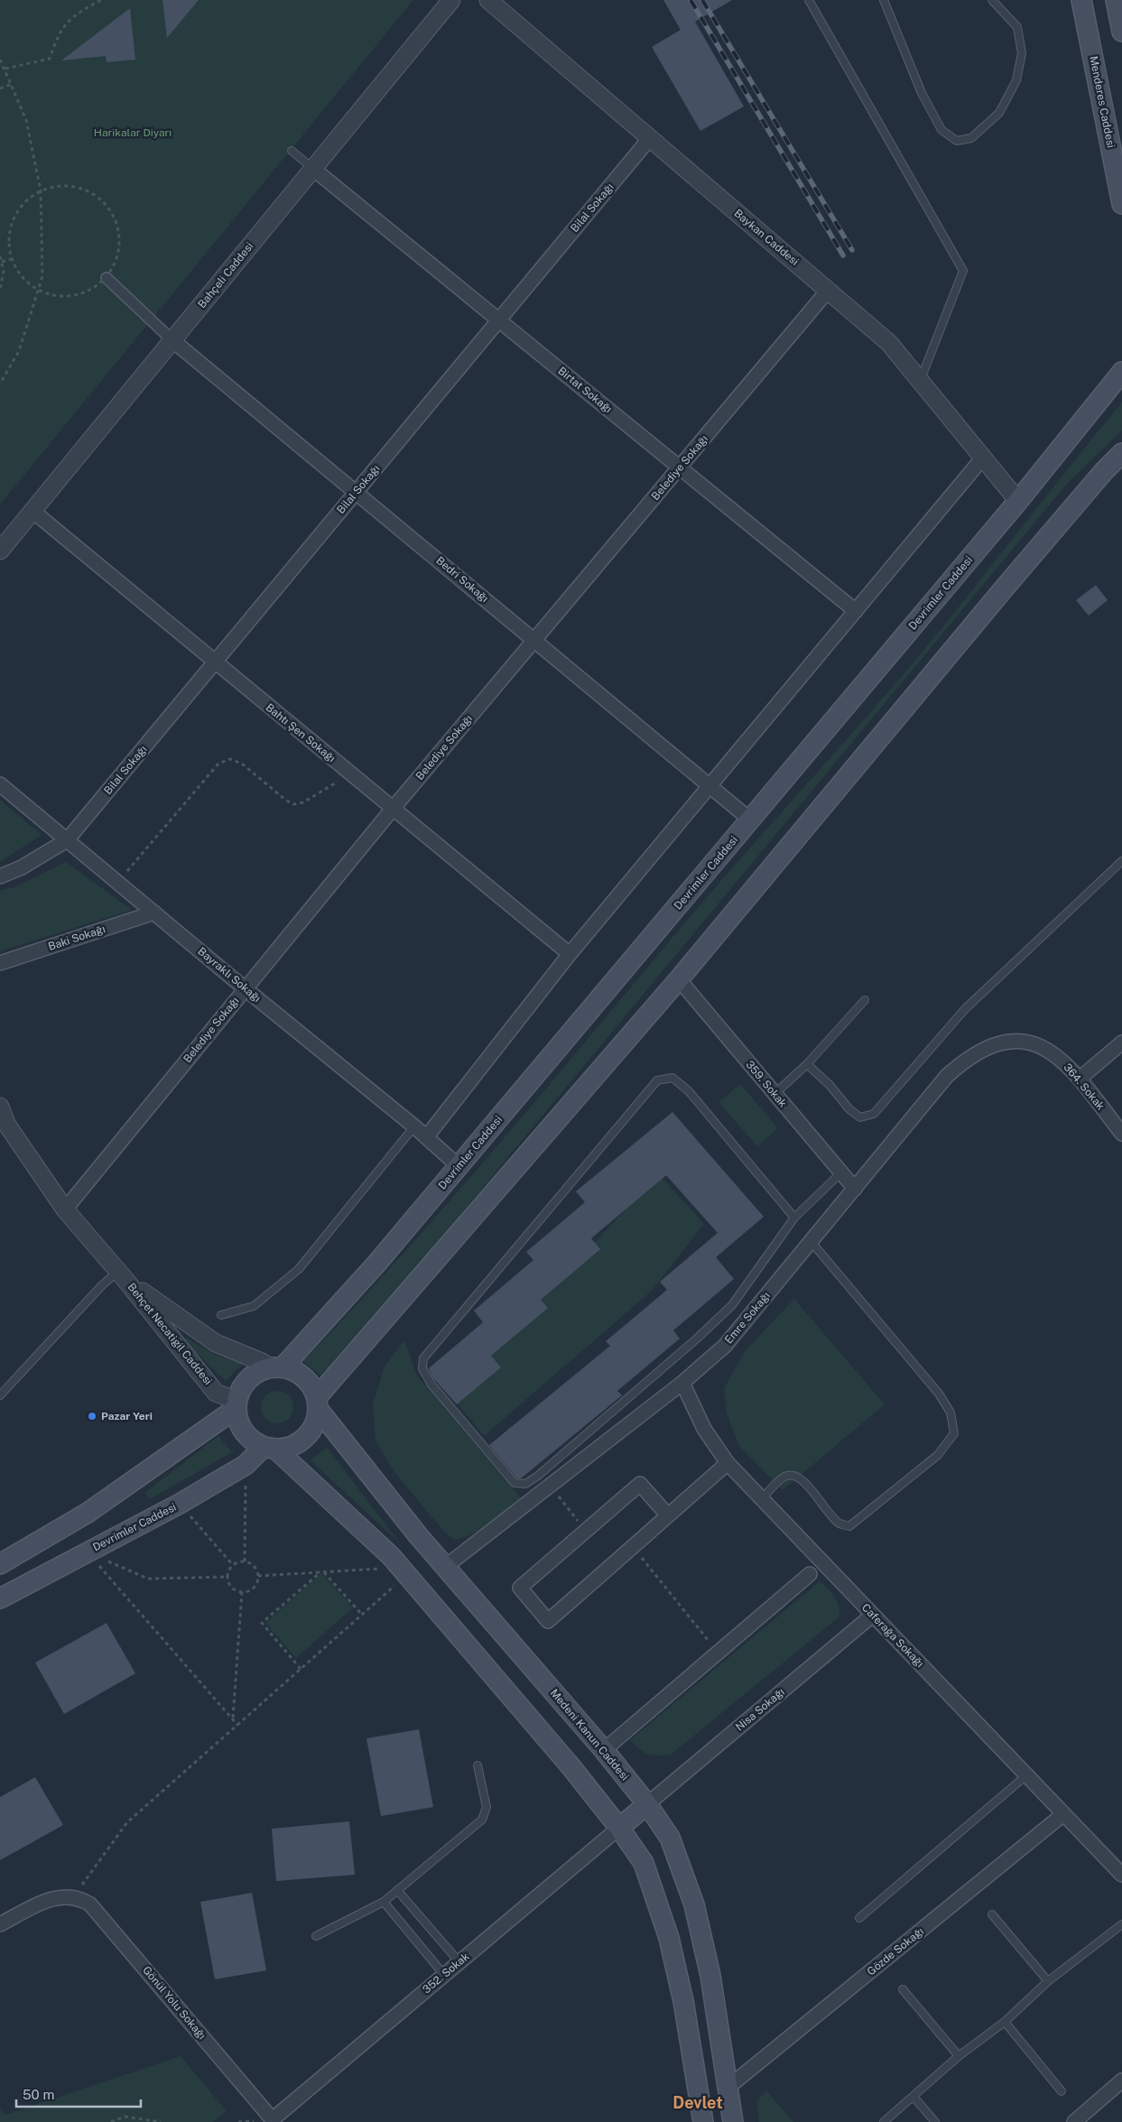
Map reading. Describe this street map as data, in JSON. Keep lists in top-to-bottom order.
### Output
{
  "streets": {
    "main road": ["Menderes Caddesi", "Devrimler Caddesi", "Medeni Kanun Caddesi"],
    "street": [
      "Bilal Sokağı",
      "Baykan Caddesi",
      "Bahçeli Caddesi",
      "Birtat Sokağı",
      "Belediye Sokağı",
      "Bedri Sokağı",
      "Bahtı Şen Sokağı",
      "Baki Sokağı",
      "Bayraklı Sokağı",
      "359. Sokak",
      "364. Sokak",
      "Emre Sokağı",
      "Behçet Necatigil Caddesi",
      "Caferağa Sokağı",
      "Nisa Sokağı",
      "Gözde Sokağı",
      "352. Sokak",
      "Gönül Yolu Sokağı"
    ]
  },
  "crossings": [
    ["Bilal Sokağı", "Baykan Caddesi"],
    ["Bilal Sokağı", "Birtat Sokağı"],
    ["Bilal Sokağı", "Bedri Sokağı"],
    ["Bilal Sokağı", "Bahtı Şen Sokağı"],
    ["Bilal Sokağı", "Bayraklı Sokağı"],
    ["Baykan Caddesi", "Belediye Sokağı"],
    ["Baykan Caddesi", "Devrimler Caddesi"],
    ["Bahçeli Caddesi", "Birtat Sokağı"],
    ["Bahçeli Caddesi", "Bedri Sokağı"],
    ["Bahçeli Caddesi", "Bahtı Şen Sokağı"],
    ["Birtat Sokağı", "Belediye Sokağı"],
    ["Belediye Sokağı", "Bedri Sokağı"],
    ["Belediye Sokağı", "Bahtı Şen Sokağı"],
    ["Belediye Sokağı", "Bayraklı Sokağı"],
    ["Belediye Sokağı", "Behçet Necatigil Caddesi"],
    ["Bedri Sokağı", "Devrimler Caddesi"],
    ["Devrimler Caddesi", "Bayraklı Sokağı"],
    ["Devrimler Caddesi", "Behçet Necatigil Caddesi"],
    ["Devrimler Caddesi", "Medeni Kanun Caddesi"],
    ["Baki Sokağı", "Bayraklı Sokağı"],
    ["359. Sokak", "Emre Sokağı"],
    ["364. Sokak", "Emre Sokağı"],
    ["Emre Sokağı", "Caferağa Sokağı"],
    ["Emre Sokağı", "Medeni Kanun Caddesi"],
    ["Behçet Necatigil Caddesi", "Medeni Kanun Caddesi"],
    ["Caferağa Sokağı", "Nisa Sokağı"],
    ["Caferağa Sokağı", "Gözde Sokağı"],
    ["Nisa Sokağı", "Medeni Kanun Caddesi"],
    ["Medeni Kanun Caddesi", "Gözde Sokağı"],
    ["352. Sokak", "Gönül Yolu Sokağı"]
  ],
  "districts": ["Devlet"],
  "parks": ["Harikalar Diyarı"],
  "places": ["Pazar Yeri"],
  "scale_bar": "50 m"
}
